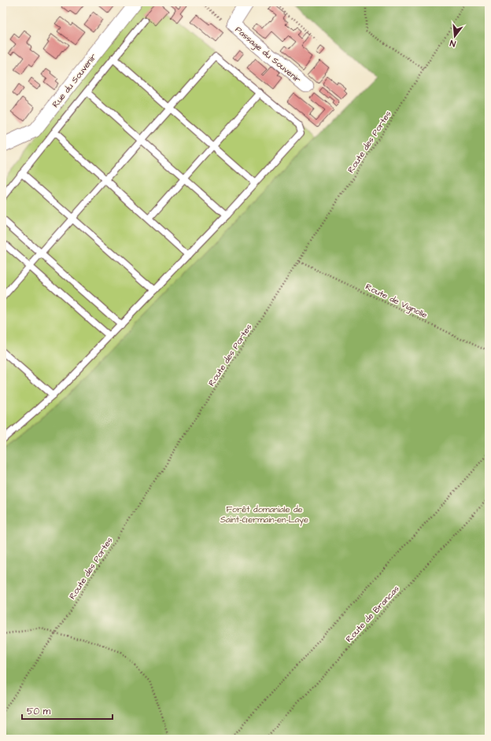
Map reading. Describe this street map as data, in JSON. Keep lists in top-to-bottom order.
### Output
{
  "streets": {
    "street": ["Passage du Souvenir", "Rue du Souvenir"],
    "path": ["Route des Portes", "Route de Vignolle", "Route de Brancas"]
  },
  "crossings": [
    ["Route des Portes", "Route de Vignolle"]
  ],
  "parks": ["Forêt domaniale de Saint-Germain-en-Laye"],
  "scale_bar": "50 m",
  "north": "bottom"
}
